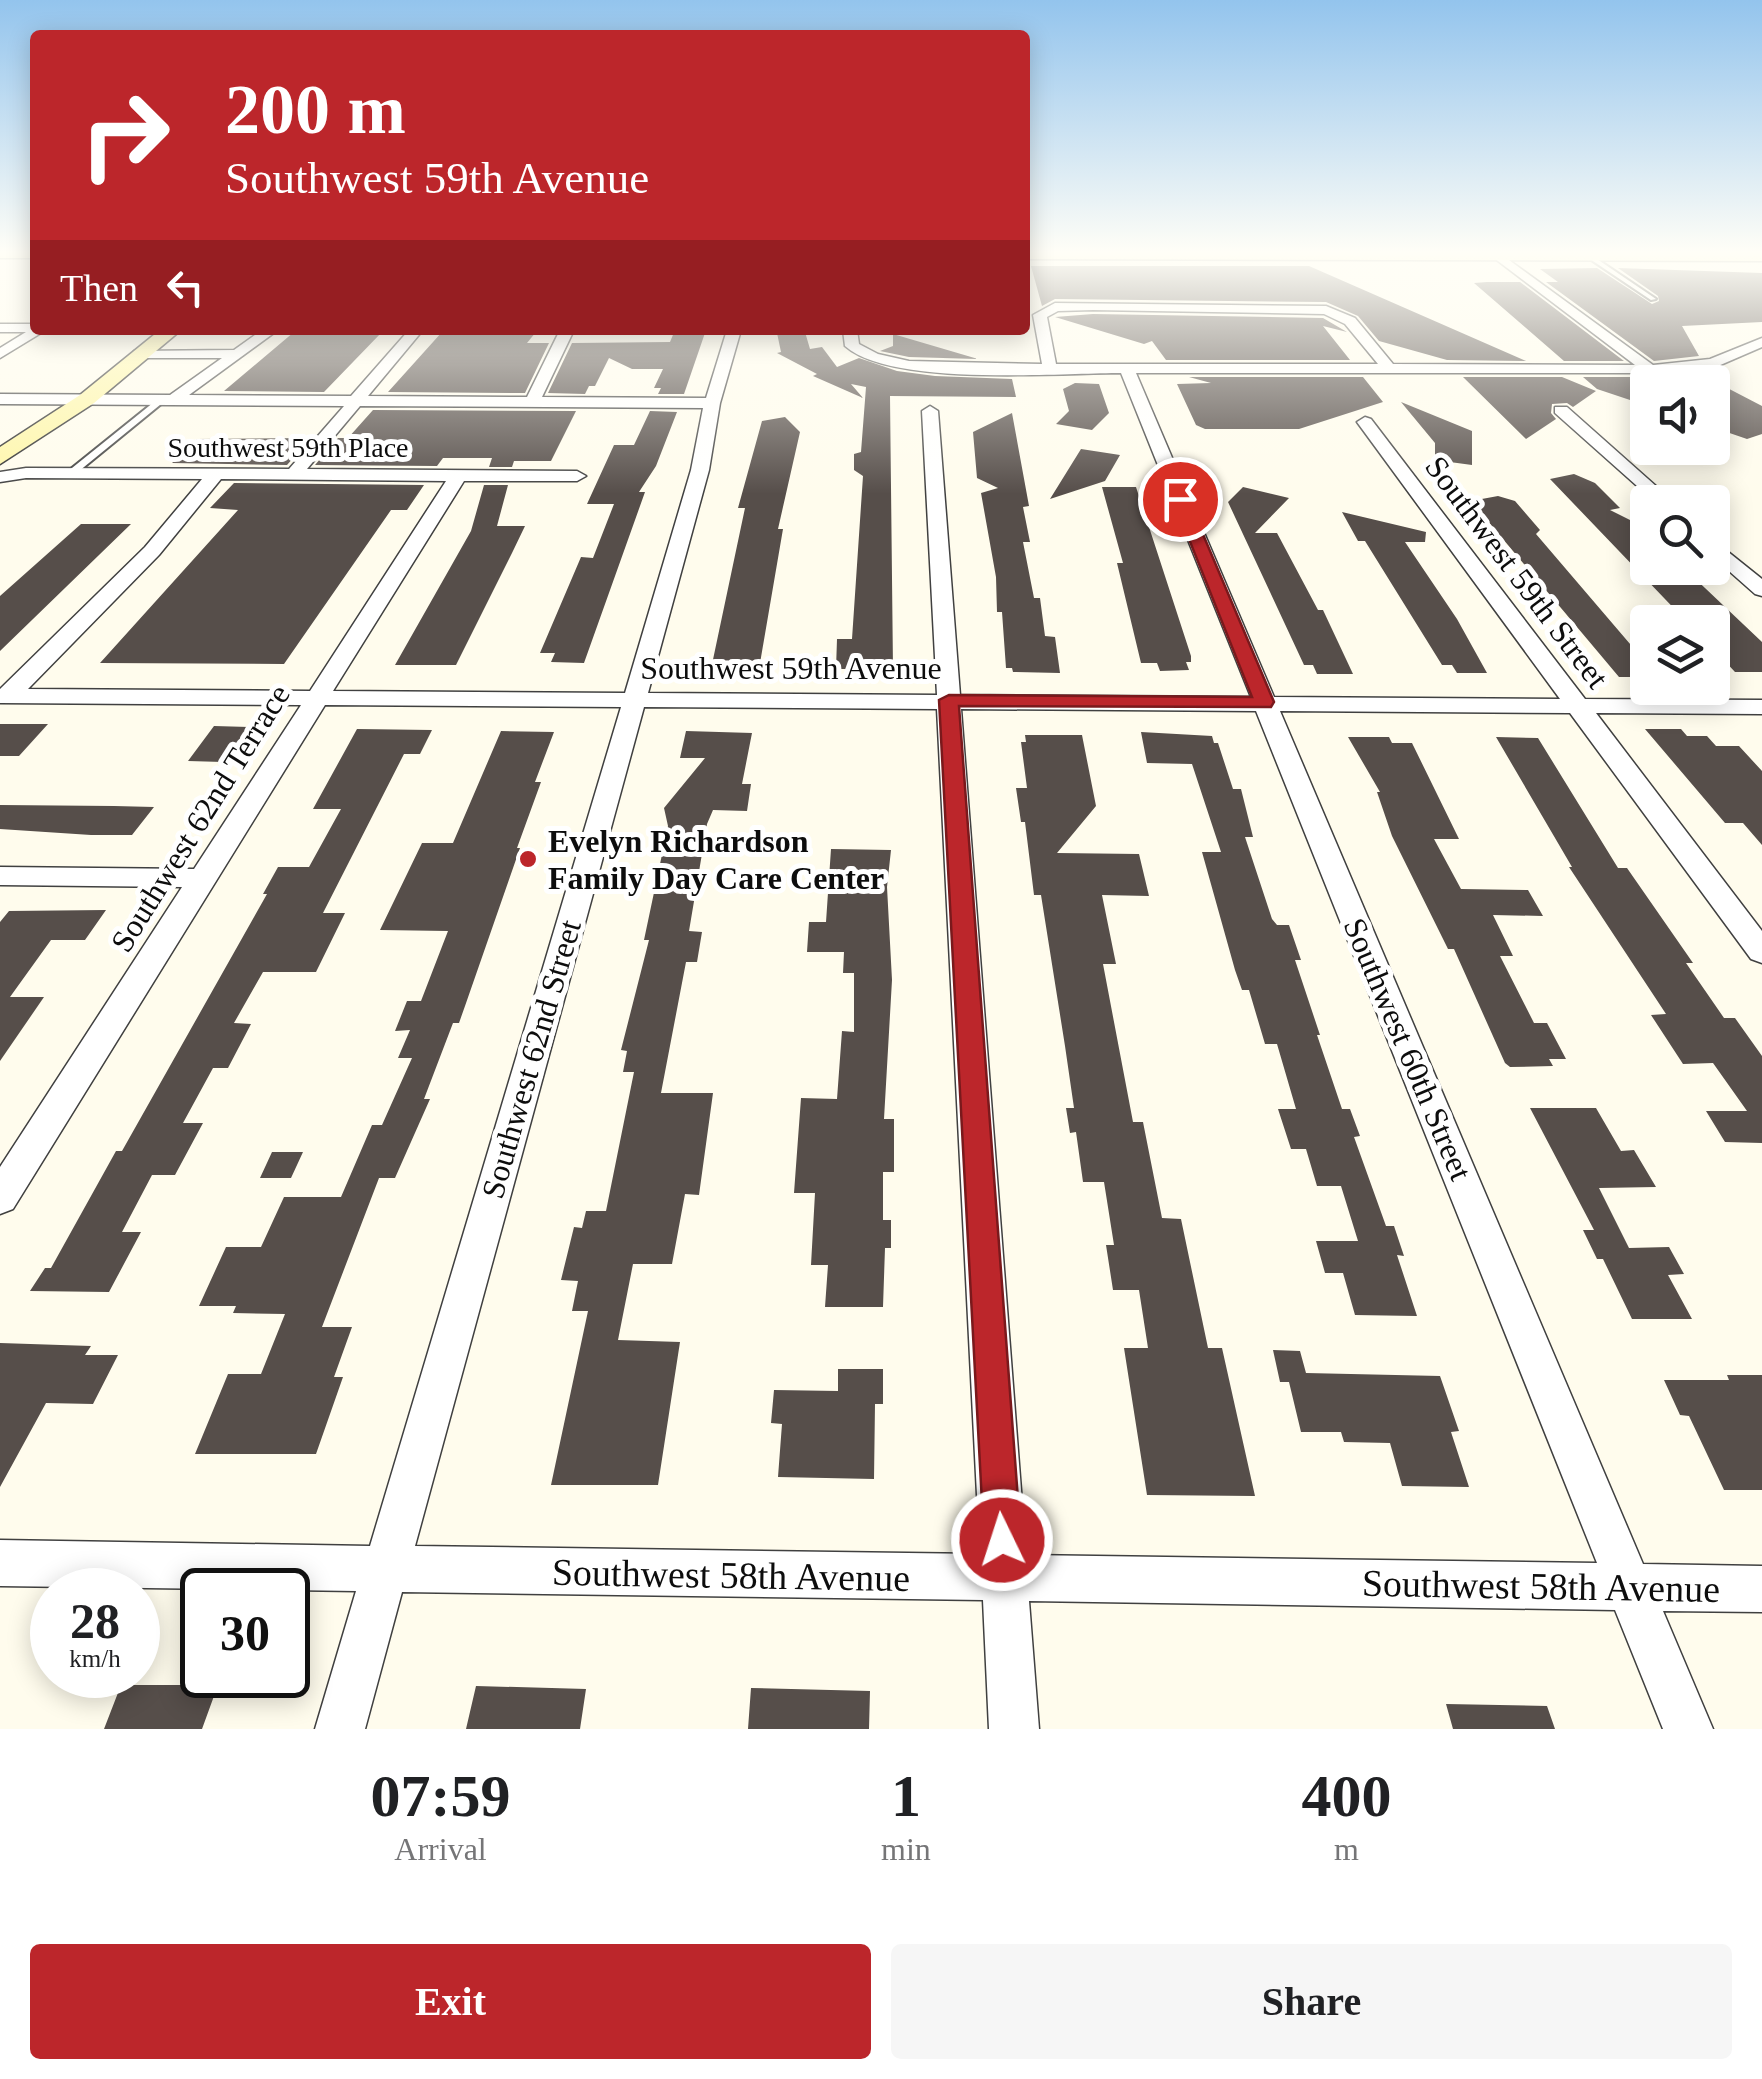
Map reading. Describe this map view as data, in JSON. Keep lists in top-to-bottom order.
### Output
{
  "streets": {
    "street": [
      "Southwest 59th Place",
      "Southwest 59th Street",
      "Southwest 59th Avenue",
      "Southwest 62nd Terrace",
      "Southwest 60th Street",
      "Southwest 62nd Street",
      "Southwest 58th Avenue"
    ]
  },
  "crossings": [
    ["Southwest 59th Place", "Southwest 62nd Terrace"],
    ["Southwest 59th Street", "Southwest 59th Avenue"],
    ["Southwest 59th Avenue", "Southwest 62nd Terrace"],
    ["Southwest 59th Avenue", "Southwest 60th Street"],
    ["Southwest 59th Avenue", "Southwest 62nd Street"],
    ["Southwest 60th Street", "Southwest 58th Avenue"],
    ["Southwest 62nd Street", "Southwest 58th Avenue"]
  ],
  "places": ["Evelyn Richardson Family Day Care Center"],
  "page": {
    "turn": ["200 m", "Southwest 59th Avenue"],
    "then": "Then",
    "speed": "28 km/h",
    "limit": "30",
    "eta": [
      "07:59",
      "Arrival",
      "1",
      "min",
      "400",
      "m"
    ],
    "buttons": ["Exit", "Share"]
  }
}
